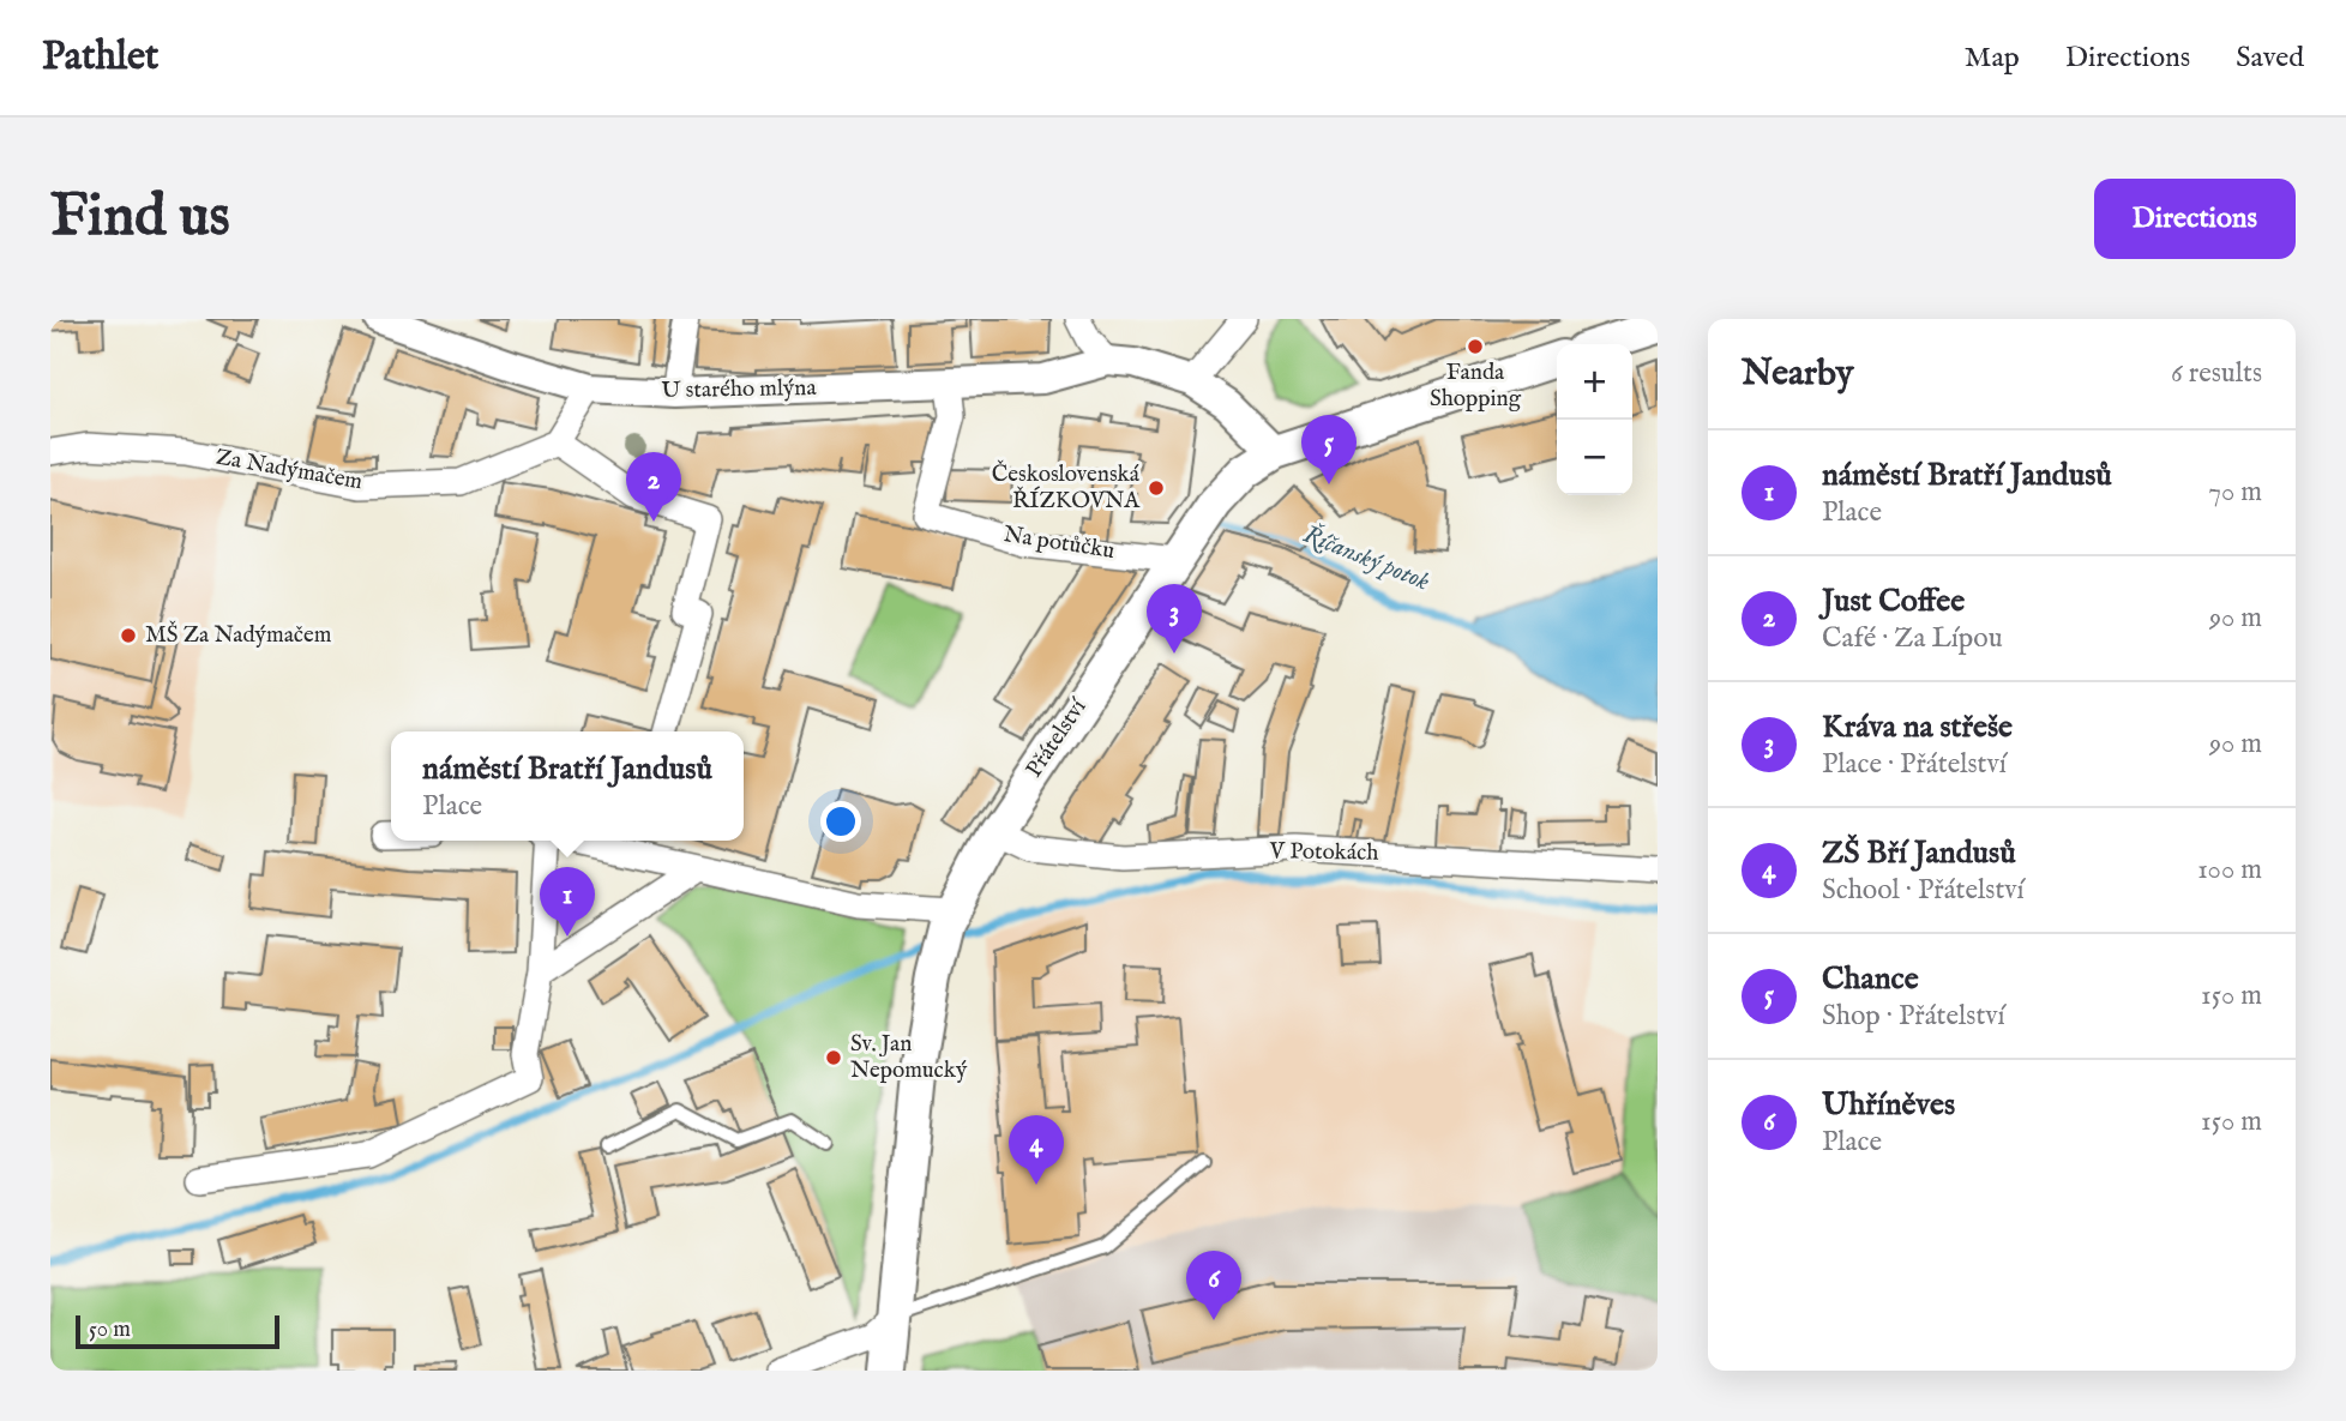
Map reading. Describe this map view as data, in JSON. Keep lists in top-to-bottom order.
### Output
{
  "streets": {
    "main road": ["Přátelství"],
    "street": [
      "U starého mlýna",
      "Za Nadýmačem",
      "Na potůčku",
      "V Potokách"
    ]
  },
  "crossings": [
    ["U starého mlýna", "Na potůčku"],
    ["Na potůčku", "Přátelství"],
    ["Přátelství", "V Potokách"]
  ],
  "water": ["Říčanský potok"],
  "places": [
    "Fanda Shopping",
    "Československá ŘÍZKOVNA",
    "MŠ Za Nadýmačem",
    "Sv. Jan Nepomucký"
  ],
  "scale_bar": "50 m",
  "page": {
    "header": "Pathlet",
    "nav": ["Map", "Directions", "Saved"],
    "buttons": "Directions",
    "title": "Find us",
    "heading": ["Nearby", "6 results"],
    "map_buttons": ["+", "−"],
    "pins": [
      "5",
      "2",
      "3",
      "1",
      "4",
      "6"
    ],
    "list": [
      {
        "mark": "1",
        "name": "náměstí Bratří Jandusů",
        "note": "Place",
        "value": "70 m"
      },
      {
        "mark": "2",
        "name": "Just Coffee",
        "note": "Café · Za Lípou",
        "value": "90 m"
      },
      {
        "mark": "3",
        "name": "Kráva na střeše",
        "note": "Place · Přátelství",
        "value": "90 m"
      },
      {
        "mark": "4",
        "name": "ZŠ Bří Jandusů",
        "note": "School · Přátelství",
        "value": "100 m"
      },
      {
        "mark": "5",
        "name": "Chance",
        "note": "Shop · Přátelství",
        "value": "150 m"
      },
      {
        "mark": "6",
        "name": "Uhříněves",
        "note": "Place",
        "value": "150 m"
      }
    ],
    "popup": ["náměstí Bratří Jandusů", "Place"],
    "scale": "50 m"
  }
}
